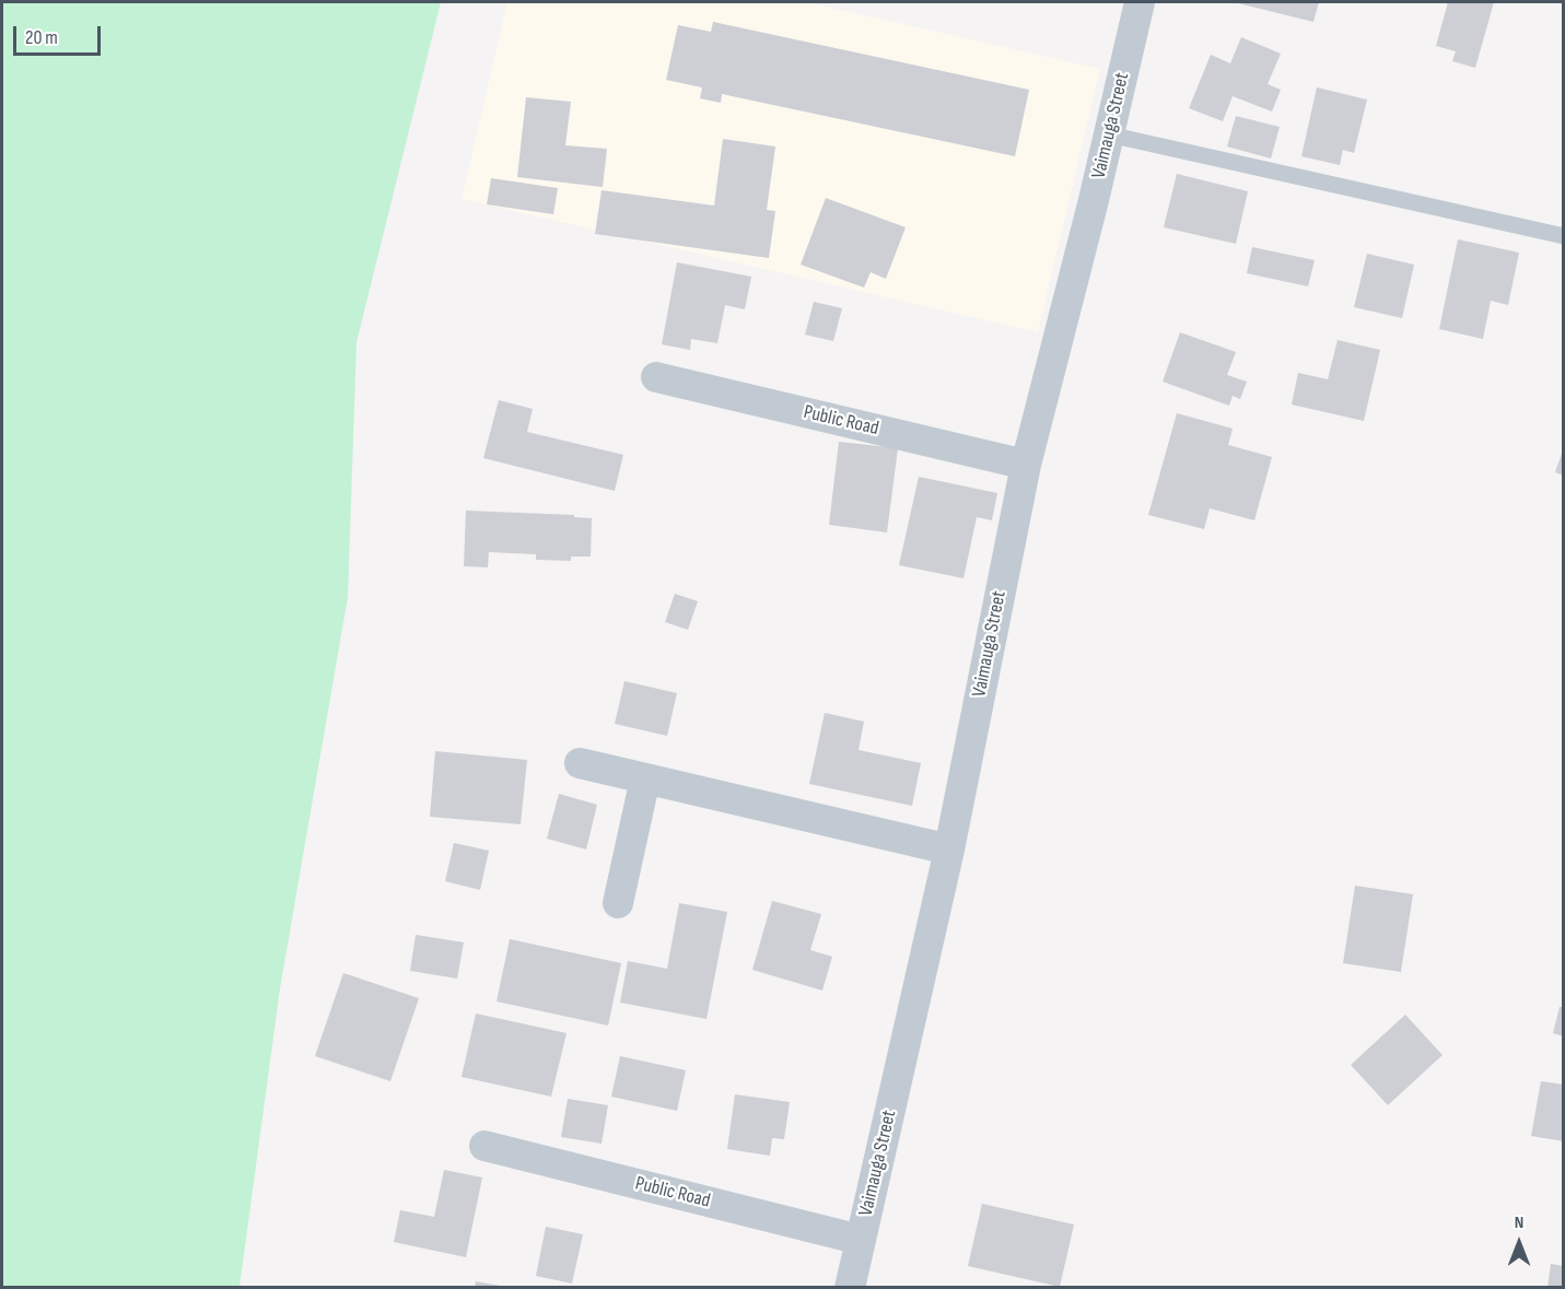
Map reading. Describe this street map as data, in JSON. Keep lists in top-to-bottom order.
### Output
{
  "streets": {
    "street": ["Vaimauga Street", "Public Road"]
  },
  "crossings": [
    ["Vaimauga Street", "Public Road"]
  ],
  "scale_bar": "20 m",
  "north": "top"
}
